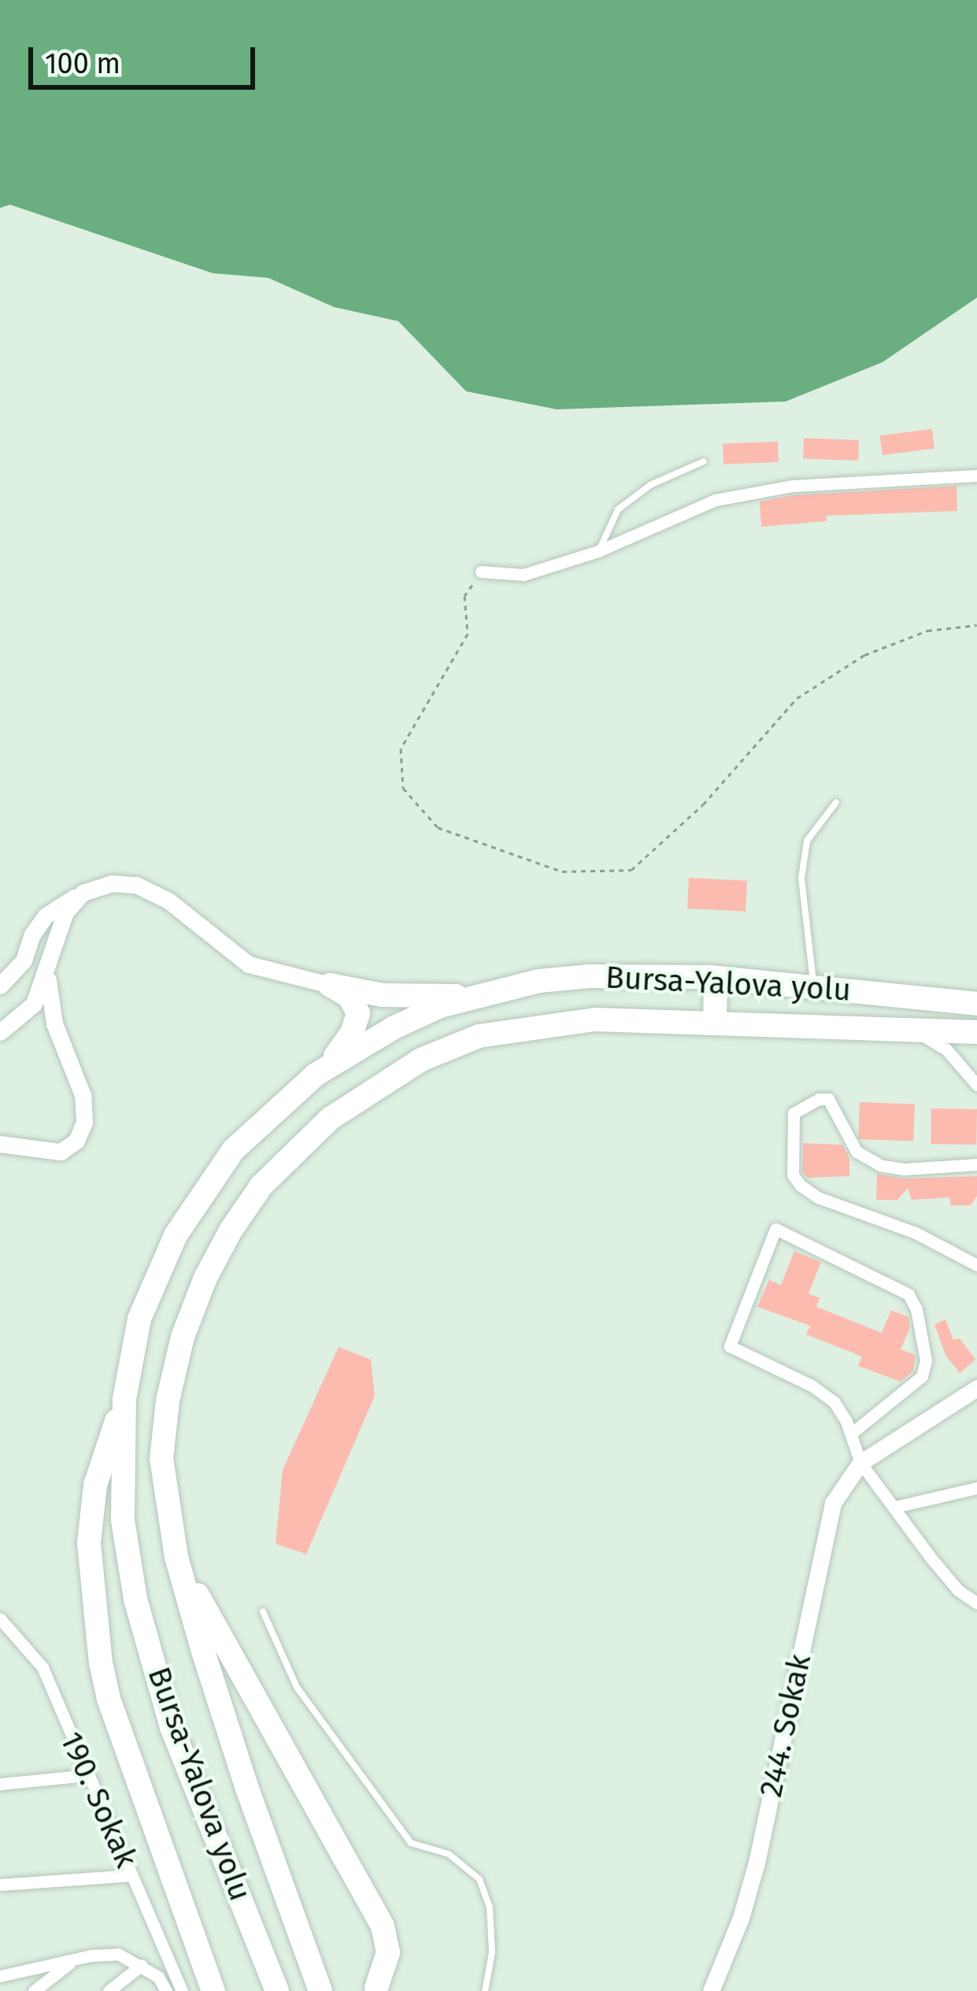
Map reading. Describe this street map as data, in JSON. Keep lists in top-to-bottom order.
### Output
{
  "streets": {
    "highway": ["Bursa-Yalova yolu"],
    "street": ["244. Sokak", "190. Sokak"]
  },
  "scale_bar": "100 m"
}
